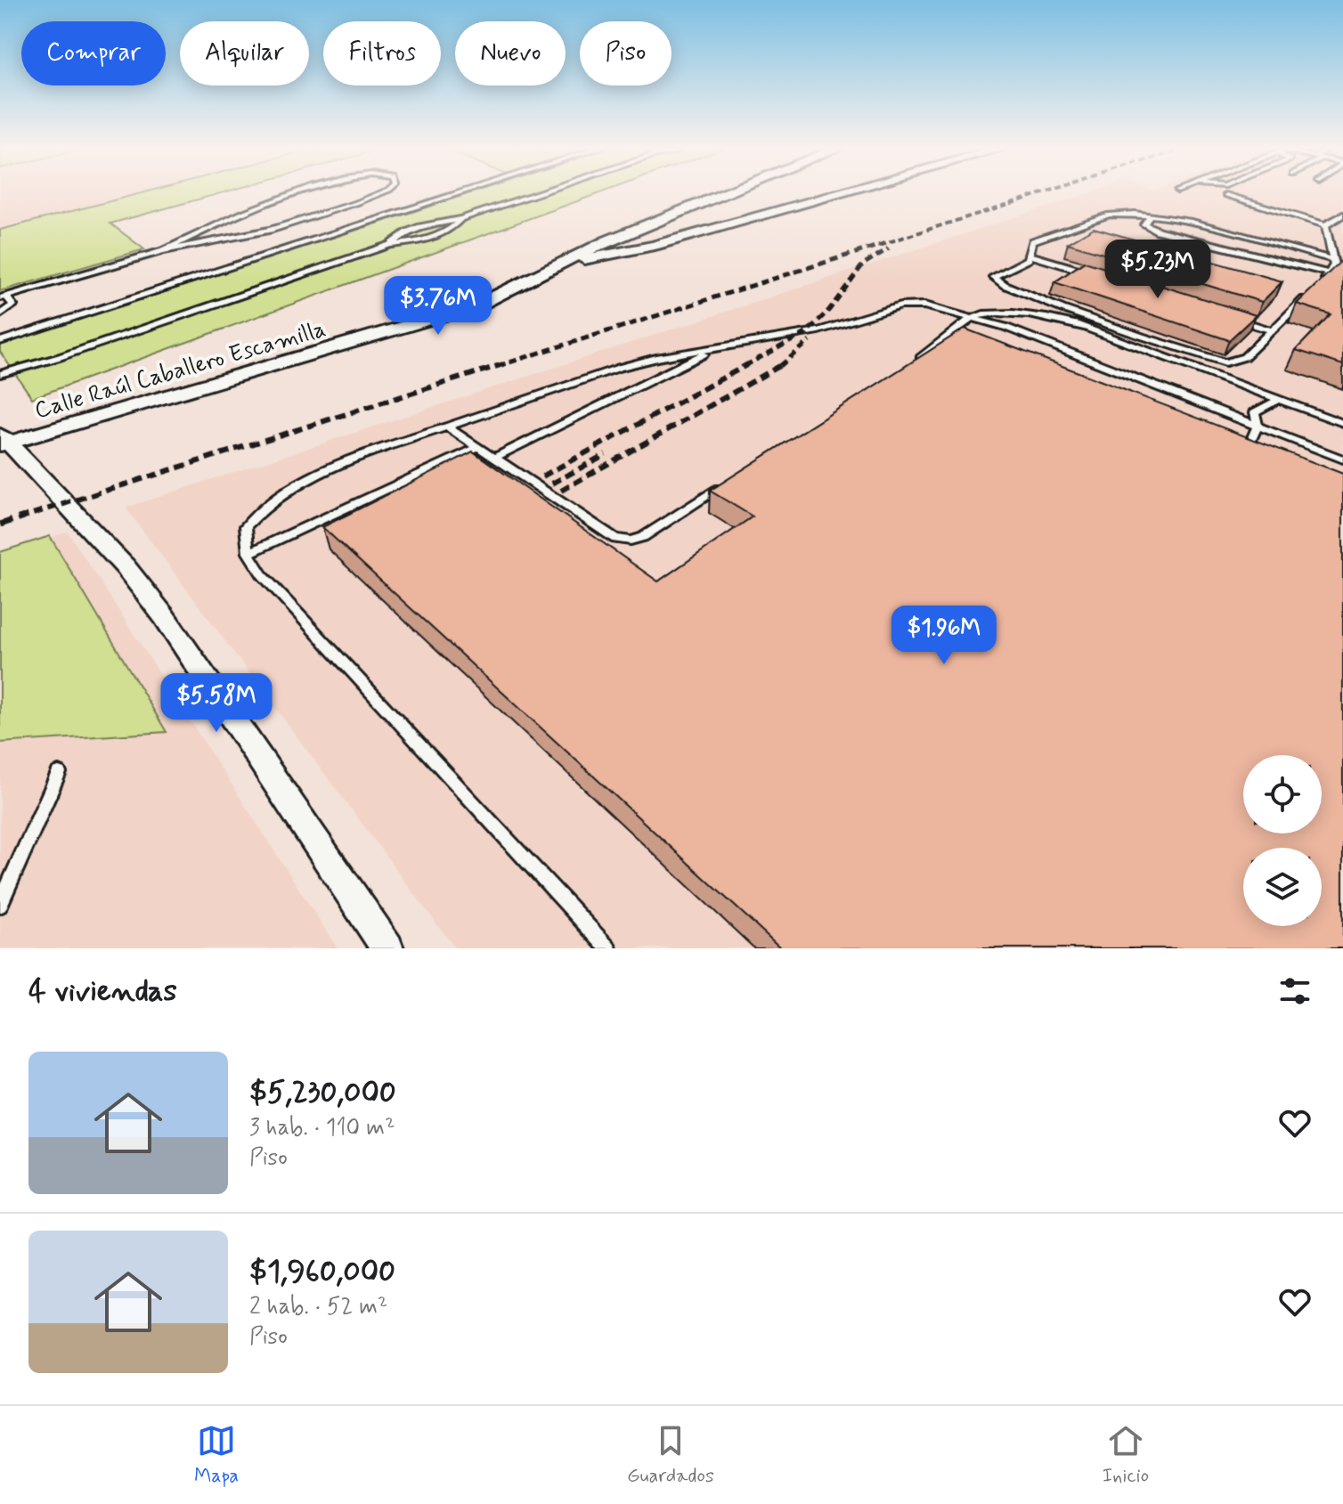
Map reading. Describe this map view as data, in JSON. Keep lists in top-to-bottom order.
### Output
{
  "streets": {
    "street": ["Calle Raúl Caballero Escamilla"]
  },
  "page": {
    "chip": [
      "Comprar",
      "Alquilar",
      "Filtros",
      "Nuevo",
      "Piso"
    ],
    "price": [
      "$5.23M",
      "$3.76M",
      "$1.96M",
      "$5.58M"
    ],
    "heading": "4 viviendas",
    "list": [
      {
        "name": "$5,230,000",
        "note": "3 hab. · 110 m² · Piso"
      },
      {
        "name": "$1,960,000",
        "note": "2 hab. · 52 m² · Piso"
      }
    ],
    "tabs": ["Mapa", "Guardados", "Inicio"]
  }
}
